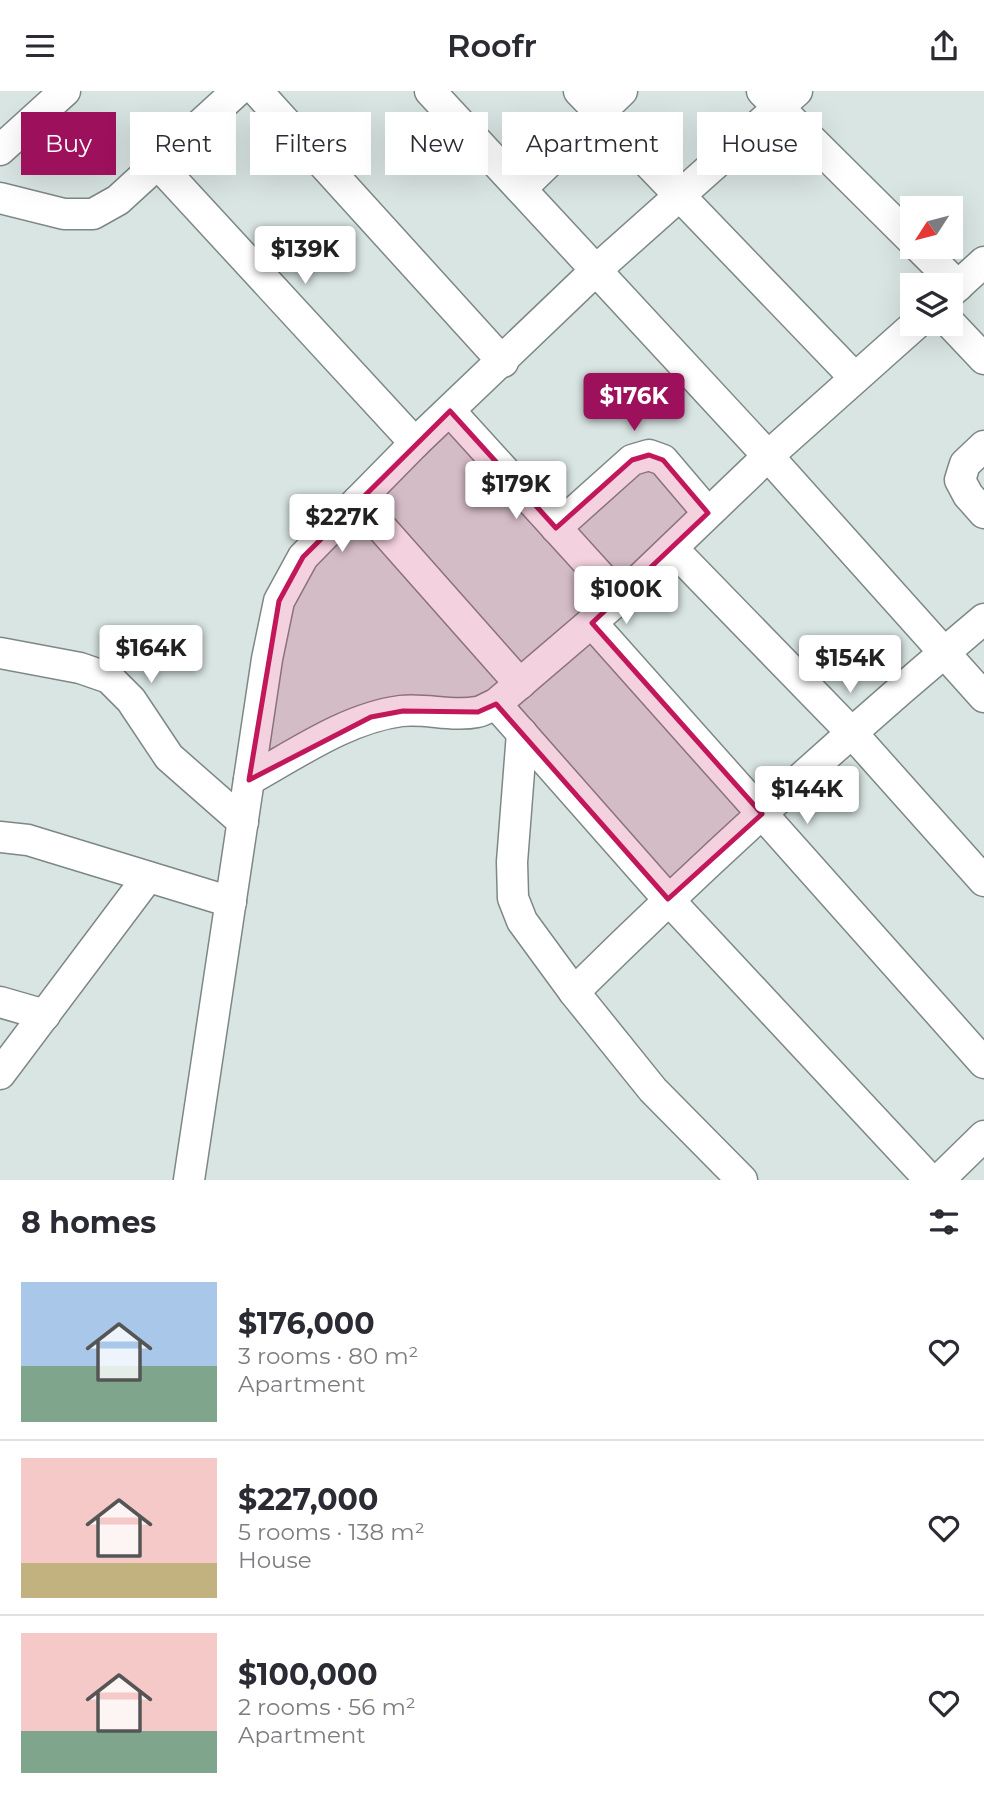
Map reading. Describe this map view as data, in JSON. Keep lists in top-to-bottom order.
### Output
{
  "north": "bottom left",
  "page": {
    "header": "Roofr",
    "chip": [
      "Buy",
      "Rent",
      "Filters",
      "New",
      "Apartment",
      "House"
    ],
    "price": [
      "$139K",
      "$176K",
      "$179K",
      "$227K",
      "$100K",
      "$164K",
      "$154K",
      "$144K"
    ],
    "heading": "8 homes",
    "list": [
      {
        "name": "$176,000",
        "note": "3 rooms · 80 m² · Apartment"
      },
      {
        "name": "$227,000",
        "note": "5 rooms · 138 m² · House"
      },
      {
        "name": "$100,000",
        "note": "2 rooms · 56 m² · Apartment"
      }
    ]
  }
}
